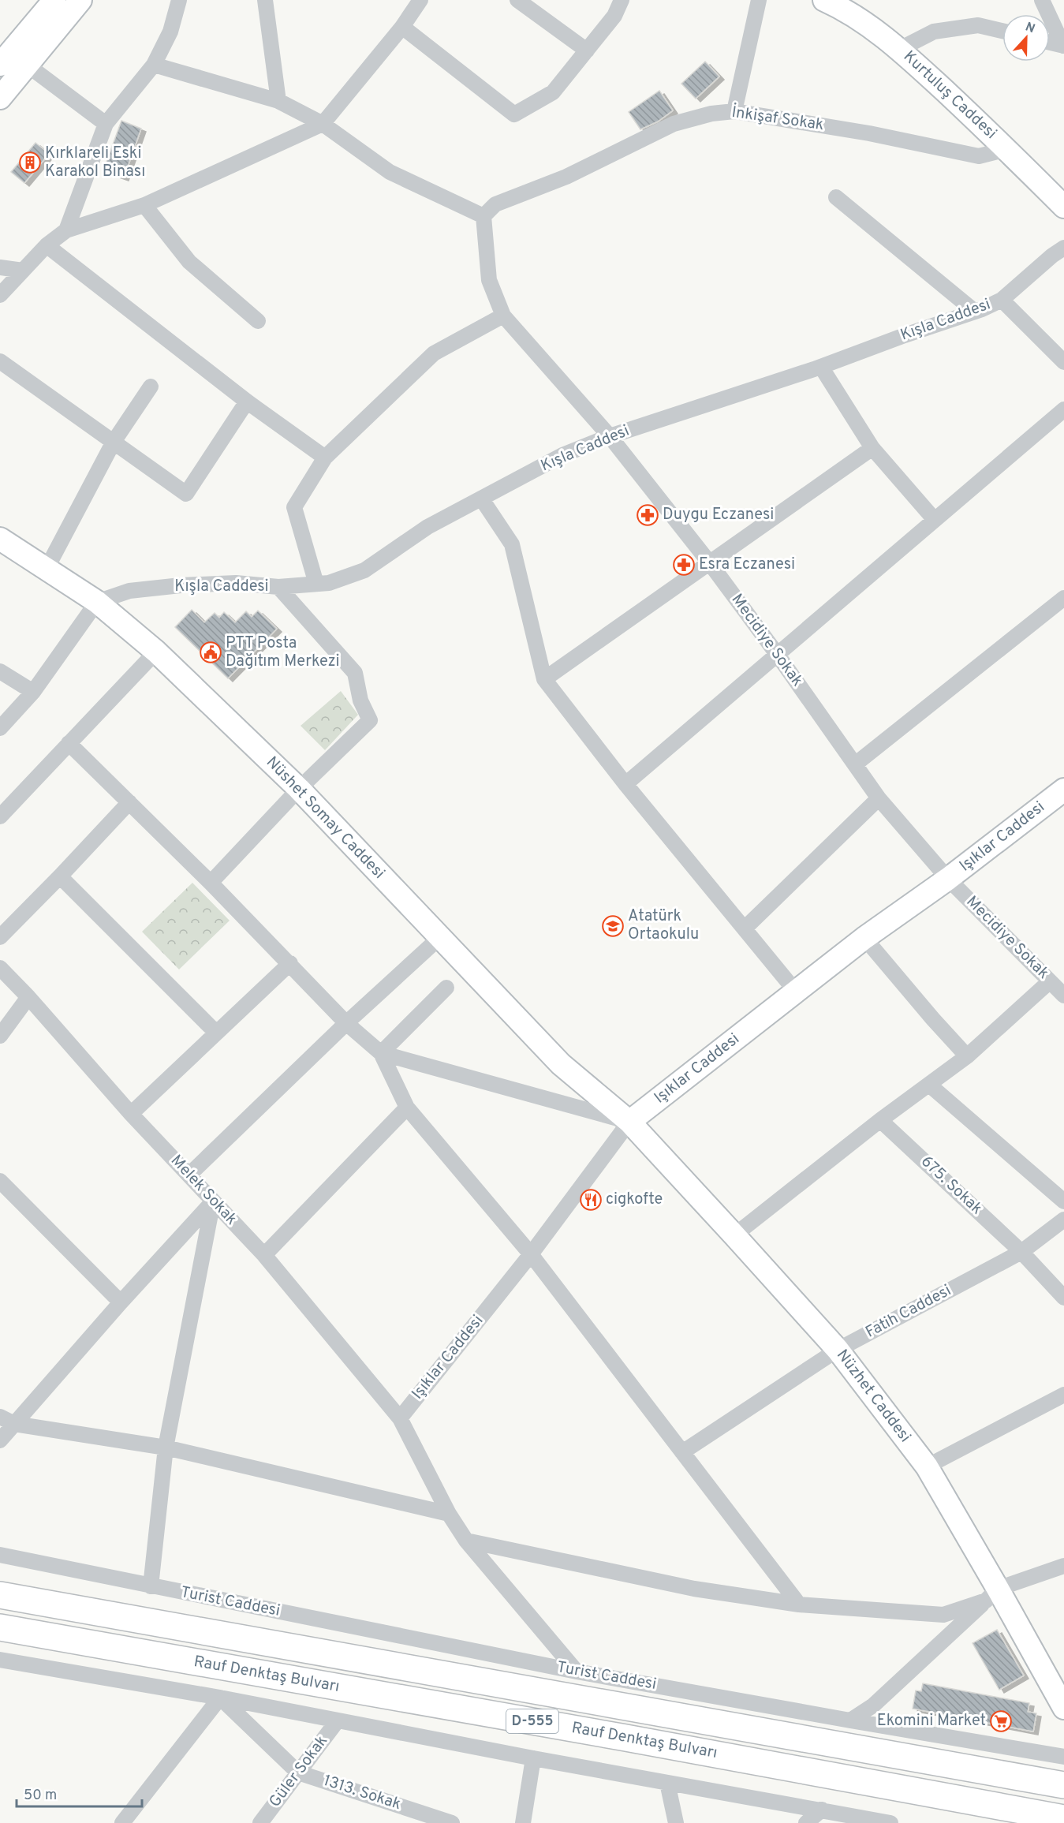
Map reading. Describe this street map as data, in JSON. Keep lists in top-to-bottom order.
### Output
{
  "streets": {
    "highway": ["Rauf Denktaş Bulvarı", "D-555"],
    "street": [
      "Kurtuluş Caddesi",
      "İnkişaf Sokak",
      "Kışla Caddesi",
      "Mecidiye Sokak",
      "Nüshet Somay Caddesi",
      "Işıklar Caddesi",
      "675. Sokak",
      "Melek Sokak",
      "Fatih Caddesi",
      "Nüzhet Caddesi",
      "Turist Caddesi",
      "Güler Sokak",
      "1313. Sokak"
    ]
  },
  "crossings": [
    ["Kurtuluş Caddesi", "İnkişaf Sokak"],
    ["İnkişaf Sokak", "Mecidiye Sokak"],
    ["Kışla Caddesi", "Mecidiye Sokak"],
    ["Kışla Caddesi", "Nüshet Somay Caddesi"],
    ["Mecidiye Sokak", "Işıklar Caddesi"],
    ["Nüshet Somay Caddesi", "Işıklar Caddesi"],
    ["Nüshet Somay Caddesi", "Nüzhet Caddesi"],
    ["Işıklar Caddesi", "Melek Sokak"],
    ["Işıklar Caddesi", "Nüzhet Caddesi"],
    ["675. Sokak", "Fatih Caddesi"],
    ["Melek Sokak", "Turist Caddesi"],
    ["Fatih Caddesi", "Nüzhet Caddesi"],
    ["Rauf Denktaş Bulvarı", "Güler Sokak"],
    ["Güler Sokak", "1313. Sokak"]
  ],
  "places": {
    "building": ["Kırklareli Eski Karakol Binası"],
    "pharmacy": ["Duygu Eczanesi", "Esra Eczanesi"],
    "public building": ["PTT Posta Dağıtım Merkezi"],
    "school or university": ["Atatürk Ortaokulu"],
    "restaurant": ["cigkofte"],
    "supermarket": ["Ekomini Market"]
  },
  "scale_bar": "50 m",
  "north": "top"
}
